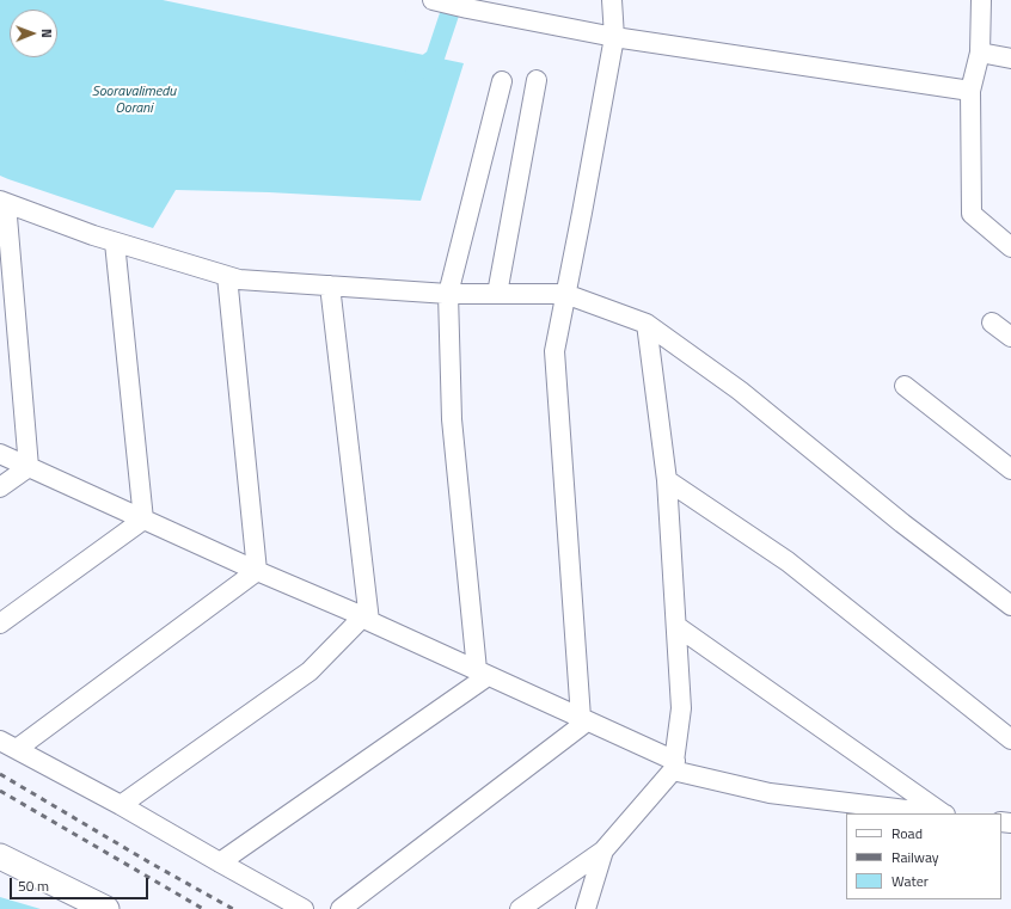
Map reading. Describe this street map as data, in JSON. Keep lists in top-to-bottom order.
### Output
{
  "water": ["Sooravalimedu Oorani"],
  "legend": ["Road", "Railway", "Water"],
  "scale_bar": "50 m",
  "north": "right"
}
